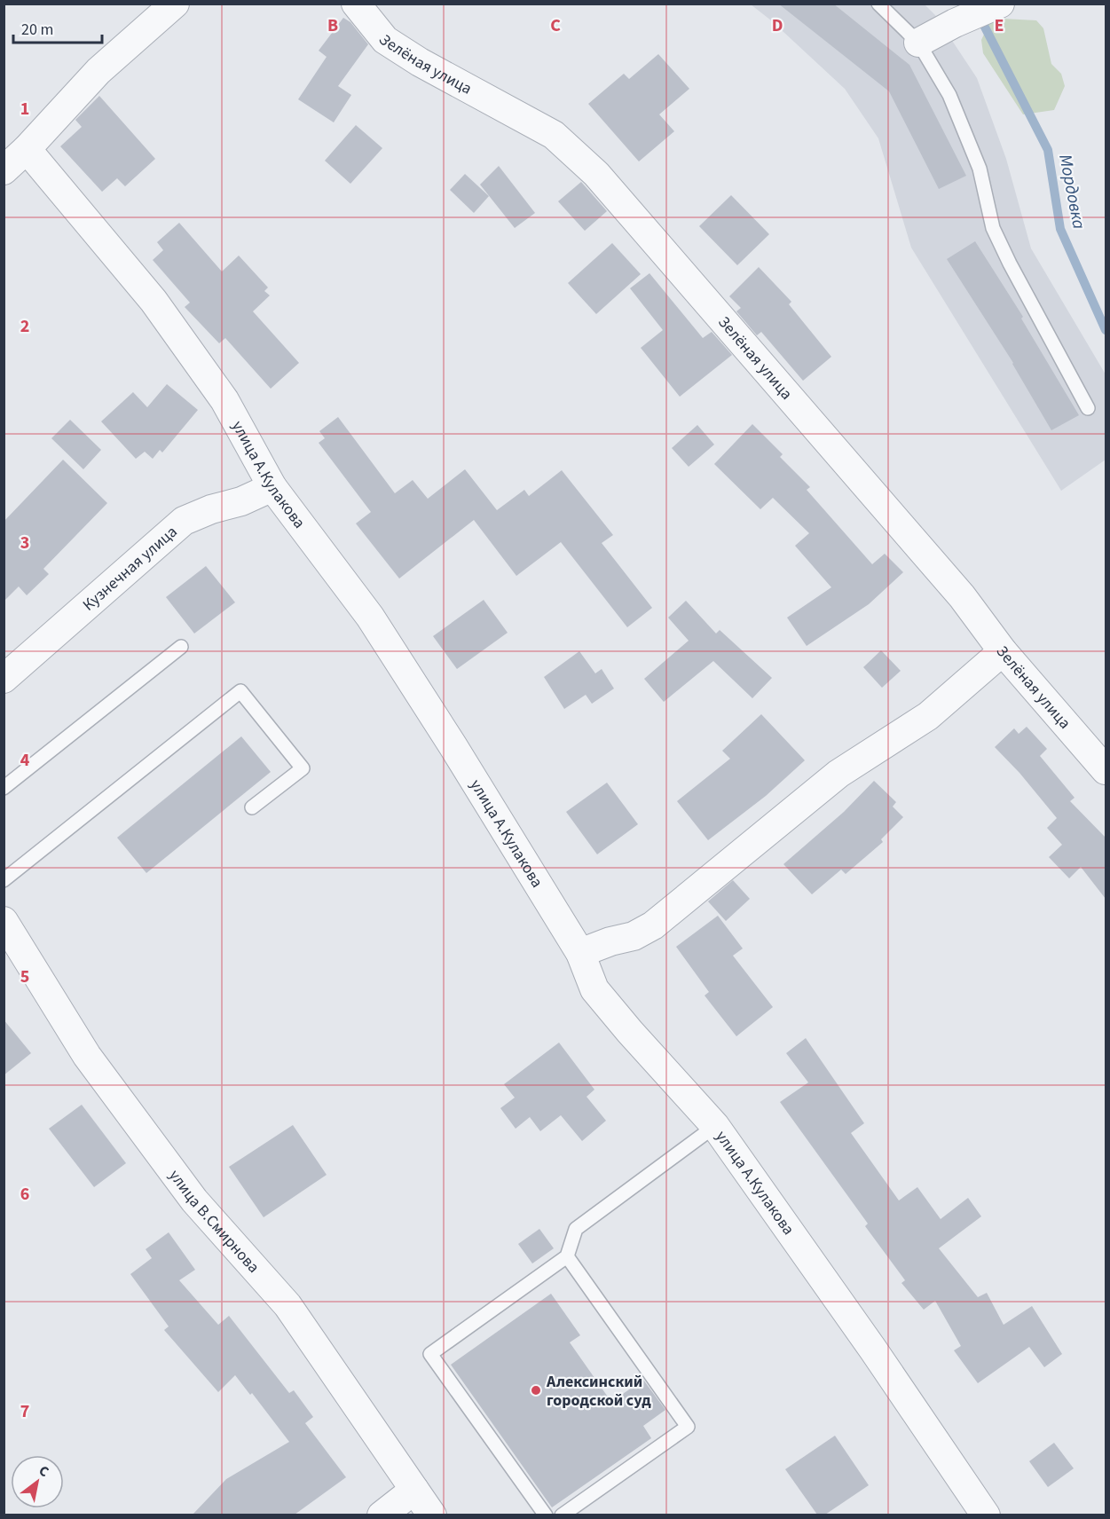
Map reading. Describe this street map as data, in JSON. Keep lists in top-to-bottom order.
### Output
{
  "streets": {
    "street": [
      "Зелёная улица",
      "улица А.Кулакова",
      "Кузнечная улица",
      "улица В.Смирнова"
    ]
  },
  "crossings": [
    ["улица А.Кулакова", "Кузнечная улица"]
  ],
  "water": ["Мордовка"],
  "places": ["Алексинский городской суд"],
  "scale_bar": "20 m",
  "north": "top right",
  "grid": {
    "columns": [
      "B",
      "C",
      "D",
      "E"
    ],
    "rows": [
      "1",
      "2",
      "3",
      "4",
      "5",
      "6",
      "7"
    ]
  }
}
